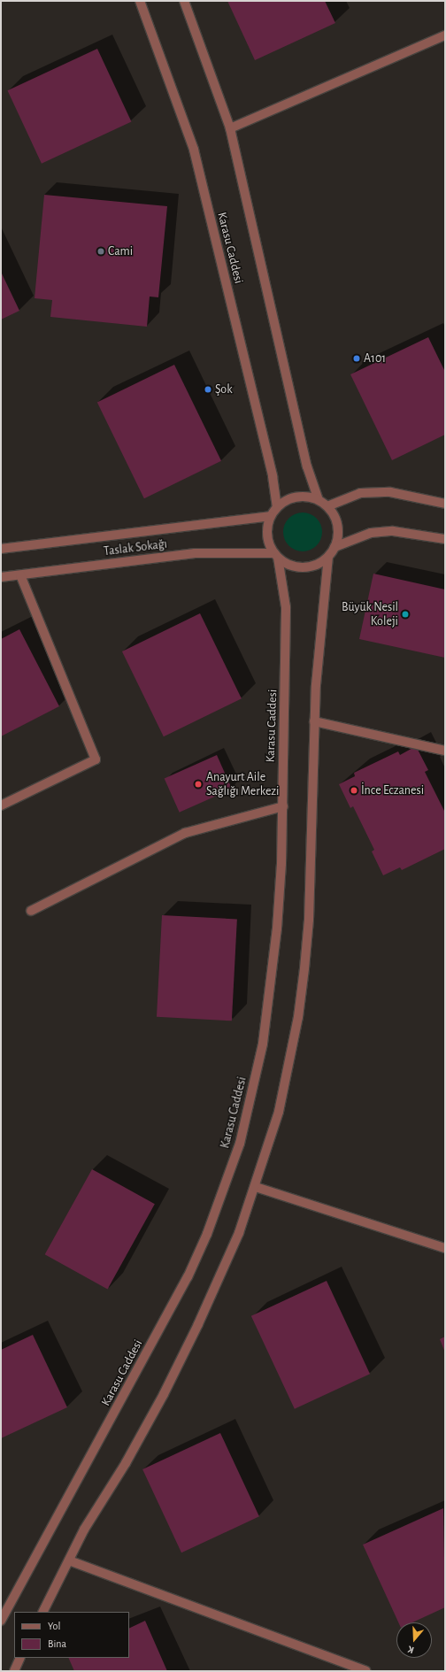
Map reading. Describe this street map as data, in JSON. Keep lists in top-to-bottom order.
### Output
{
  "streets": {
    "street": ["Karasu Caddesi", "Taslak Sokağı"]
  },
  "crossings": [
    ["Karasu Caddesi", "Taslak Sokağı"]
  ],
  "places": [
    "Cami",
    "A101",
    "Şok",
    "Büyük Nesil Koleji",
    "Anayurt Aile Sağlığı Merkezi",
    "İnce Eczanesi"
  ],
  "legend": ["Yol", "Bina"],
  "north": "bottom"
}
